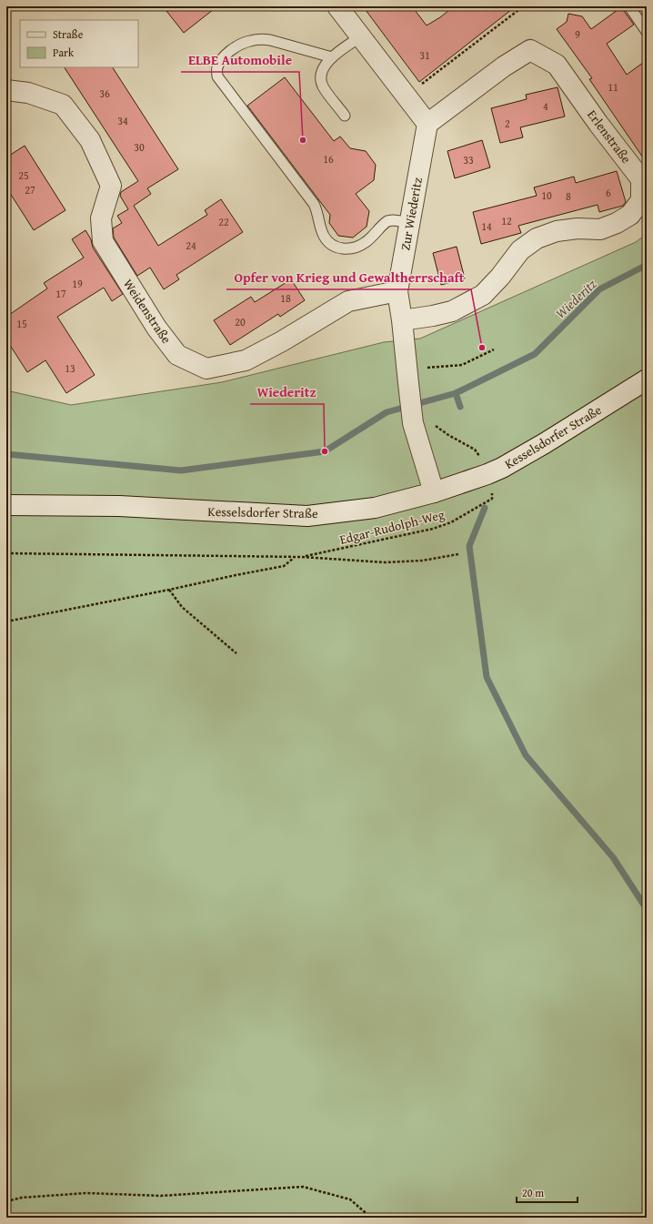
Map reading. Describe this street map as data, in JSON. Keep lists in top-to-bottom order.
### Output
{
  "streets": {
    "street": [
      "Erlenstraße",
      "Zur Wiederitz",
      "Weidenstraße",
      "Kesselsdorfer Straße"
    ],
    "path": ["Edgar-Rudolph-Weg"]
  },
  "crossings": [
    ["Erlenstraße", "Zur Wiederitz"],
    ["Zur Wiederitz", "Weidenstraße"],
    ["Zur Wiederitz", "Kesselsdorfer Straße"]
  ],
  "water": ["Wiederitz"],
  "places": ["ELBE Automobile", "Opfer von Krieg und Gewaltherrschaft", "Wiederitz"],
  "house_numbers": [
    "9",
    "31",
    "11",
    "36",
    "4",
    "34",
    "2",
    "30",
    "16",
    "33",
    "25",
    "27",
    "6",
    "10",
    "8",
    "12",
    "22",
    "14",
    "24",
    "19",
    "17",
    "18",
    "20",
    "15",
    "13"
  ],
  "legend": ["Straße", "Park"],
  "scale_bar": "20 m"
}
